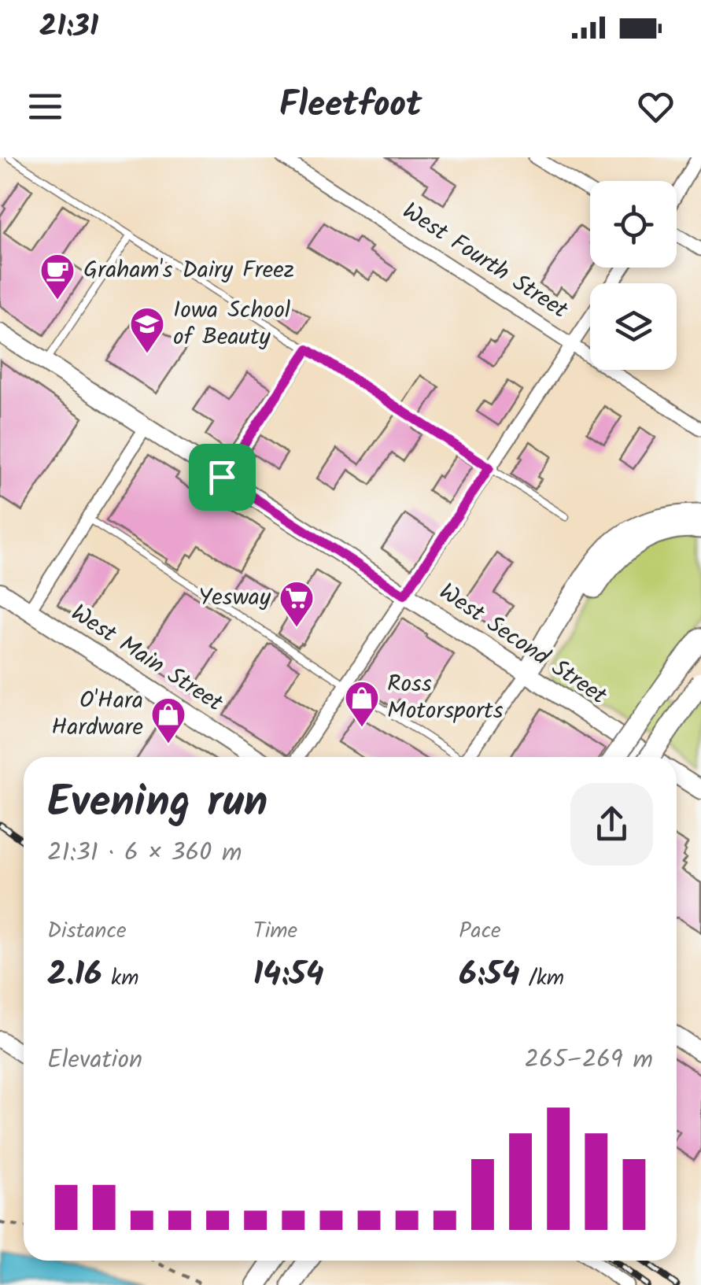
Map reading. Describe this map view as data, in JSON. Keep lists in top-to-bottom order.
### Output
{
  "streets": {
    "main road": ["West Second Street", "West Main Street"],
    "street": ["West Fourth Street"]
  },
  "places": {
    "cafe": ["Graham's Dairy Freez"],
    "school or university": ["Iowa School of Beauty"],
    "supermarket": ["Yesway"],
    "shop": ["Ross Motorsports", "O'Hara Hardware"]
  },
  "page": {
    "status": "21:31",
    "header": "Fleetfoot",
    "heading": ["Evening run", "21:31 · 6 × 360 m"],
    "stats": [
      ["Distance", "2.16 km"],
      ["Time", "14:54"],
      ["Pace", "6:54 /km"]
    ],
    "chart": ["Elevation", "265–269 m"]
  }
}
